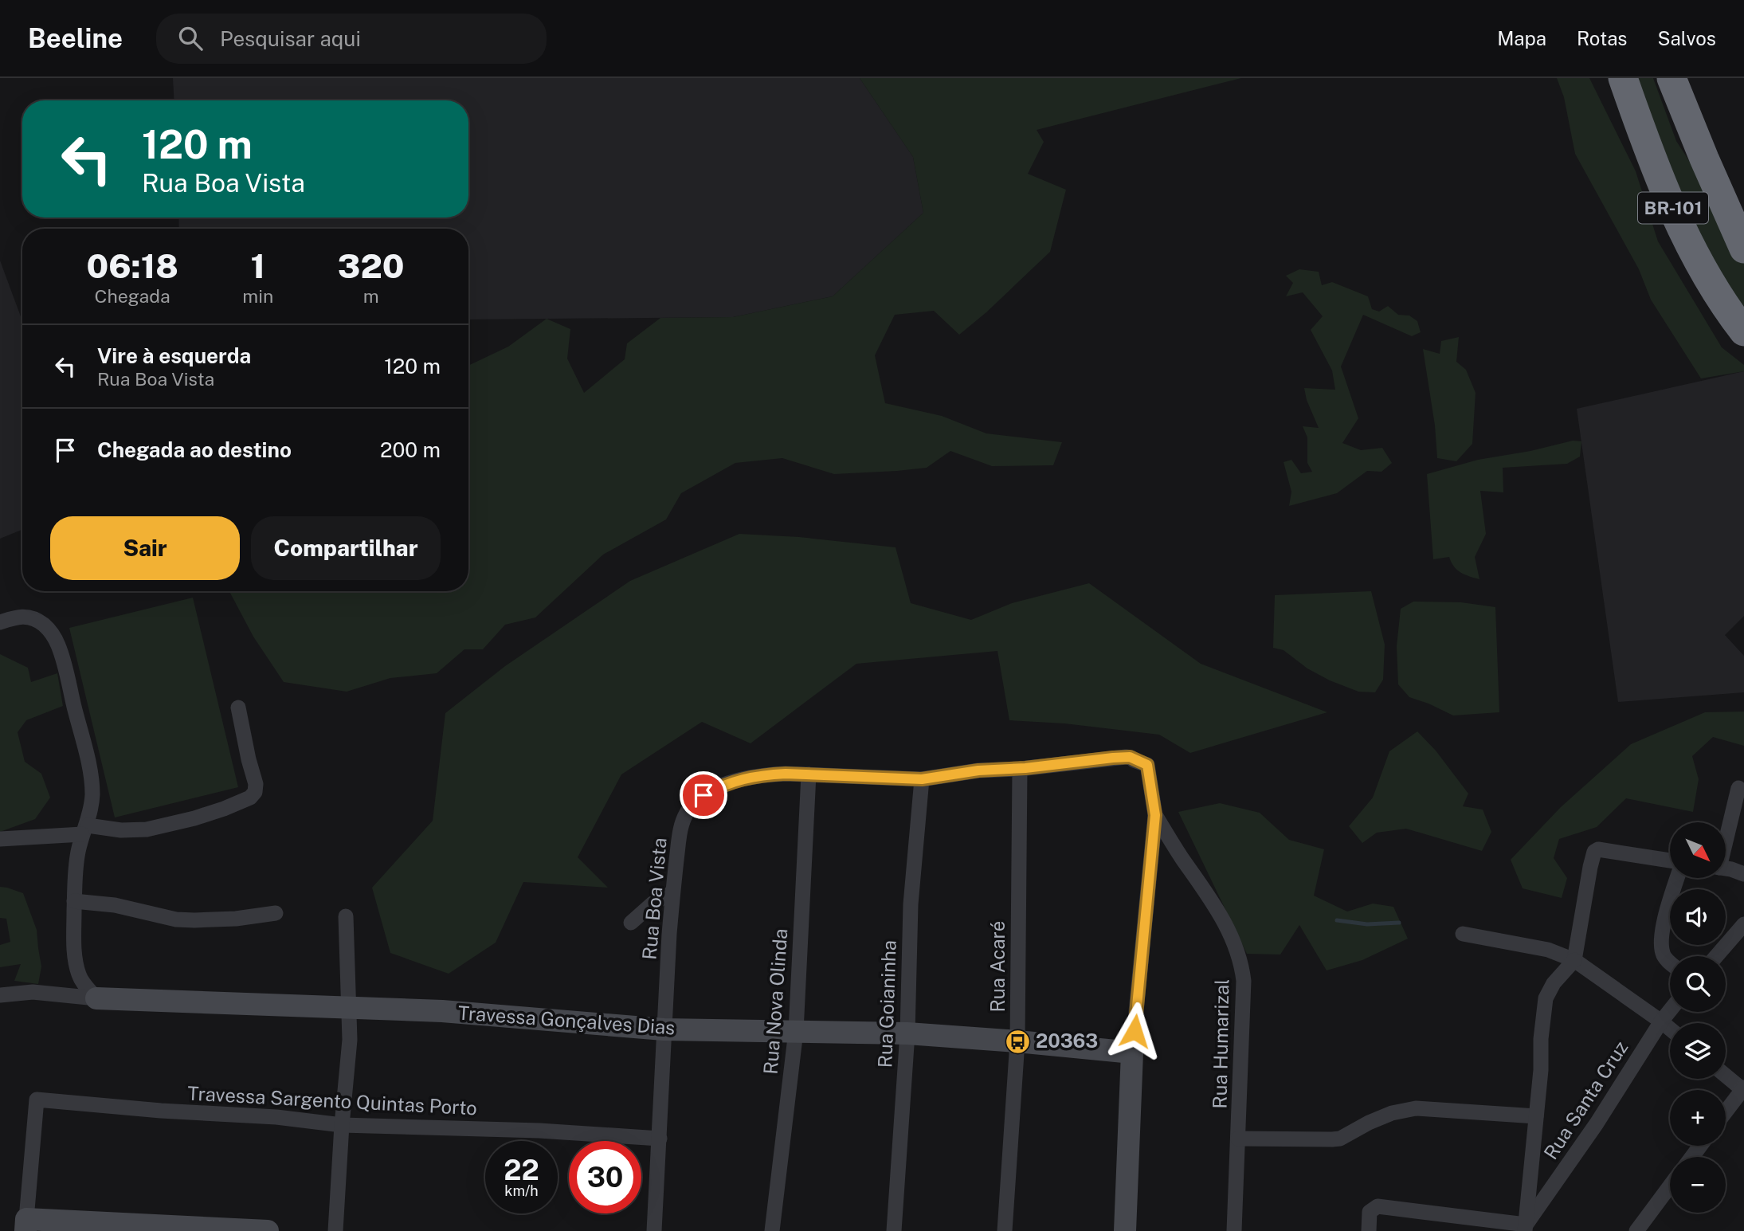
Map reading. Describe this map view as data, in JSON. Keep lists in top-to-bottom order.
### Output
{
  "streets": {
    "highway": ["BR-101"],
    "street": [
      "Rua Boa Vista",
      "Rua Acaré",
      "Rua Nova Olinda",
      "Rua Goianinha",
      "Travessa Gonçalves Dias",
      "Rua Humarizal",
      "Rua Santa Cruz",
      "Travessa Sargento Quintas Porto"
    ]
  },
  "crossings": [
    ["Rua Boa Vista", "Rua Acaré"],
    ["Rua Boa Vista", "Rua Nova Olinda"],
    ["Rua Boa Vista", "Rua Goianinha"],
    ["Rua Boa Vista", "Travessa Gonçalves Dias"],
    ["Rua Boa Vista", "Rua Humarizal"],
    ["Rua Boa Vista", "Travessa Sargento Quintas Porto"],
    ["Rua Acaré", "Travessa Gonçalves Dias"],
    ["Rua Nova Olinda", "Travessa Gonçalves Dias"],
    ["Rua Goianinha", "Travessa Gonçalves Dias"]
  ],
  "places": {
    "bus stop": ["20363"]
  },
  "north": "bottom right",
  "page": {
    "header": "Beeline",
    "search": "Pesquisar aqui",
    "nav": ["Mapa", "Rotas", "Salvos"],
    "turn": ["120 m", "Rua Boa Vista"],
    "eta": [
      "06:18",
      "Chegada",
      "1",
      "min",
      "320",
      "m"
    ],
    "list": [
      {
        "name": "Vire à esquerda",
        "note": "Rua Boa Vista",
        "value": "120 m"
      },
      {
        "name": "Chegada ao destino",
        "value": "200 m"
      }
    ],
    "buttons": ["Sair", "Compartilhar"],
    "map_buttons": ["+", "−"],
    "speed": "22 km/h",
    "limit": "30"
  }
}
